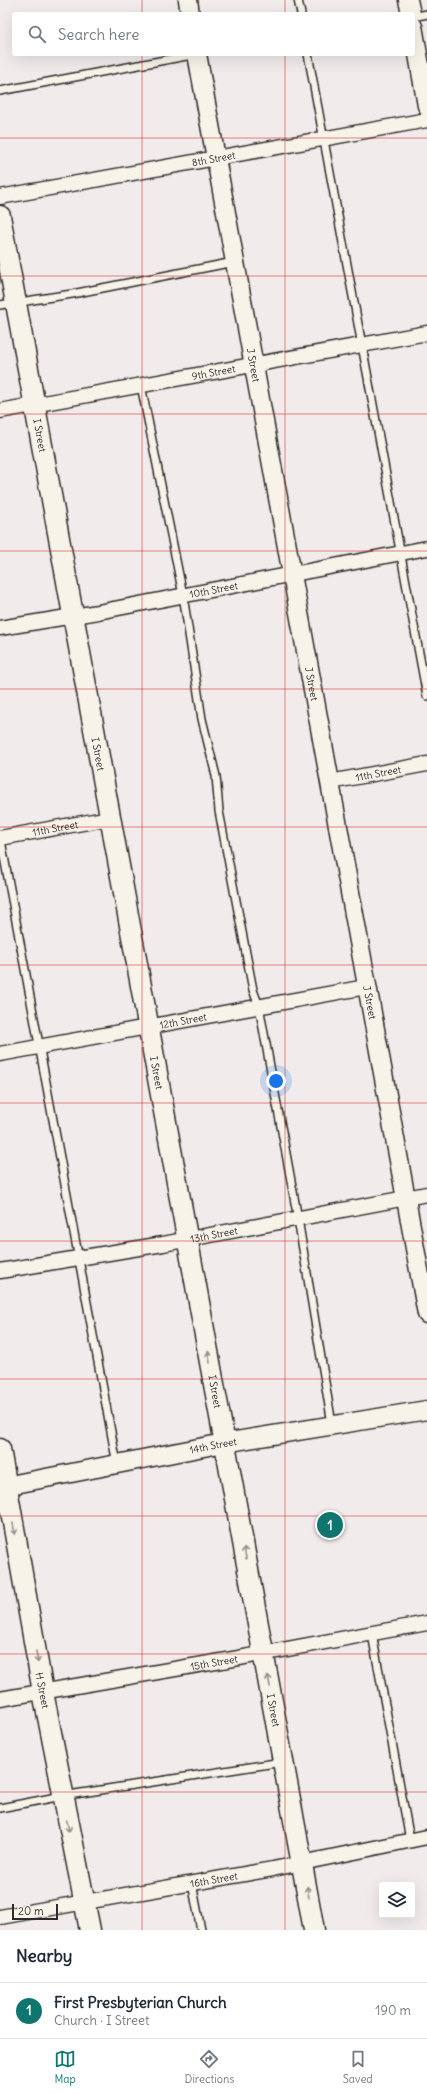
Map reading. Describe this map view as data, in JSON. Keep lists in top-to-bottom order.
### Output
{
  "streets": {
    "main road": ["I Street", "H Street"],
    "street": [
      "8th Street",
      "J Street",
      "9th Street",
      "10th Street",
      "11th Street",
      "12th Street",
      "13th Street",
      "14th Street",
      "15th Street",
      "16th Street"
    ]
  },
  "crossings": [
    ["8th Street", "J Street"],
    ["J Street", "9th Street"],
    ["J Street", "10th Street"],
    ["J Street", "11th Street"],
    ["J Street", "12th Street"],
    ["J Street", "13th Street"],
    ["9th Street", "I Street"],
    ["I Street", "10th Street"],
    ["I Street", "11th Street"],
    ["I Street", "12th Street"],
    ["I Street", "13th Street"],
    ["I Street", "14th Street"],
    ["I Street", "15th Street"],
    ["I Street", "16th Street"],
    ["14th Street", "H Street"],
    ["15th Street", "H Street"],
    ["H Street", "16th Street"]
  ],
  "one_way": ["H Street"],
  "scale_bar": "20 m",
  "page": {
    "search": "Search here",
    "pins": "1",
    "scale": "20 m",
    "heading": "Nearby",
    "list": [
      {
        "mark": "1",
        "name": "First Presbyterian Church",
        "note": "Church · I Street",
        "value": "190 m"
      }
    ],
    "nav": ["Map", "Directions", "Saved"]
  }
}
